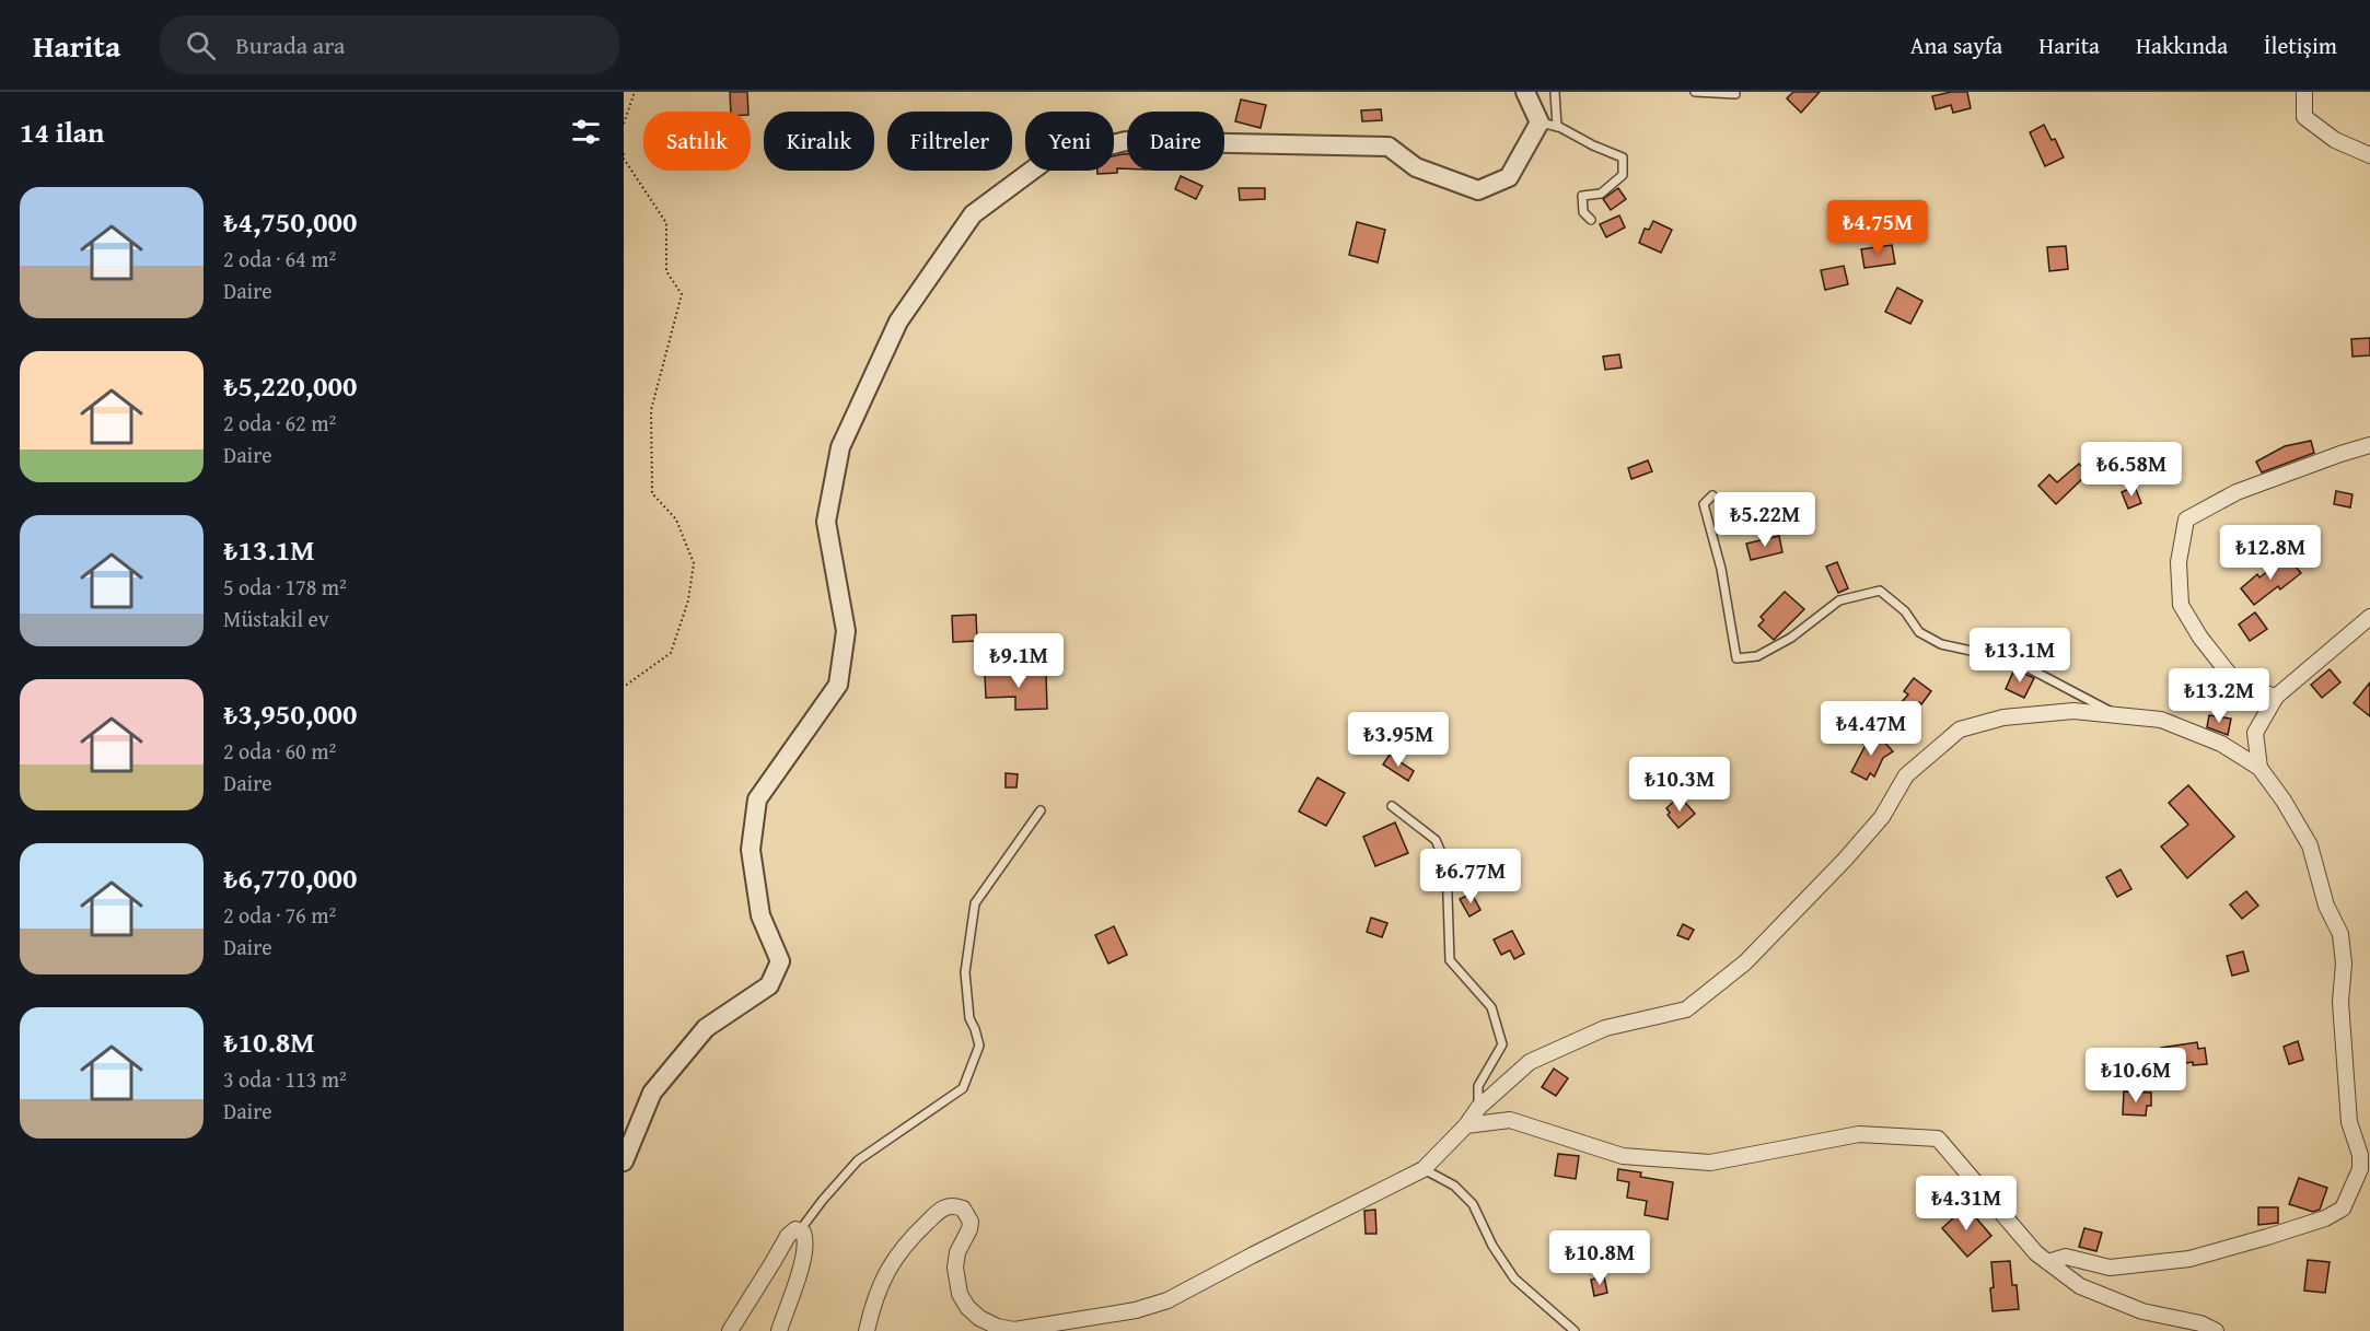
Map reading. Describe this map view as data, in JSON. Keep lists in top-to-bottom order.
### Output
{
  "page": {
    "header": "Harita",
    "search": "Burada ara",
    "nav": [
      "Ana sayfa",
      "Harita",
      "Hakkında",
      "İletişim"
    ],
    "heading": "14 ilan",
    "chip": [
      "Satılık",
      "Kiralık",
      "Filtreler",
      "Yeni",
      "Daire"
    ],
    "list": [
      {
        "name": "₺4,750,000",
        "note": "2 oda · 64 m² · Daire"
      },
      {
        "name": "₺5,220,000",
        "note": "2 oda · 62 m² · Daire"
      },
      {
        "name": "₺13.1M",
        "note": "5 oda · 178 m² · Müstakil ev"
      },
      {
        "name": "₺3,950,000",
        "note": "2 oda · 60 m² · Daire"
      },
      {
        "name": "₺6,770,000",
        "note": "2 oda · 76 m² · Daire"
      },
      {
        "name": "₺10.8M",
        "note": "3 oda · 113 m² · Daire"
      }
    ],
    "price": [
      "₺4.75M",
      "₺6.58M",
      "₺5.22M",
      "₺12.8M",
      "₺13.1M",
      "₺9.1M",
      "₺13.2M",
      "₺4.47M",
      "₺3.95M",
      "₺10.3M",
      "₺6.77M",
      "₺10.6M",
      "₺4.31M",
      "₺10.8M"
    ]
  }
}
